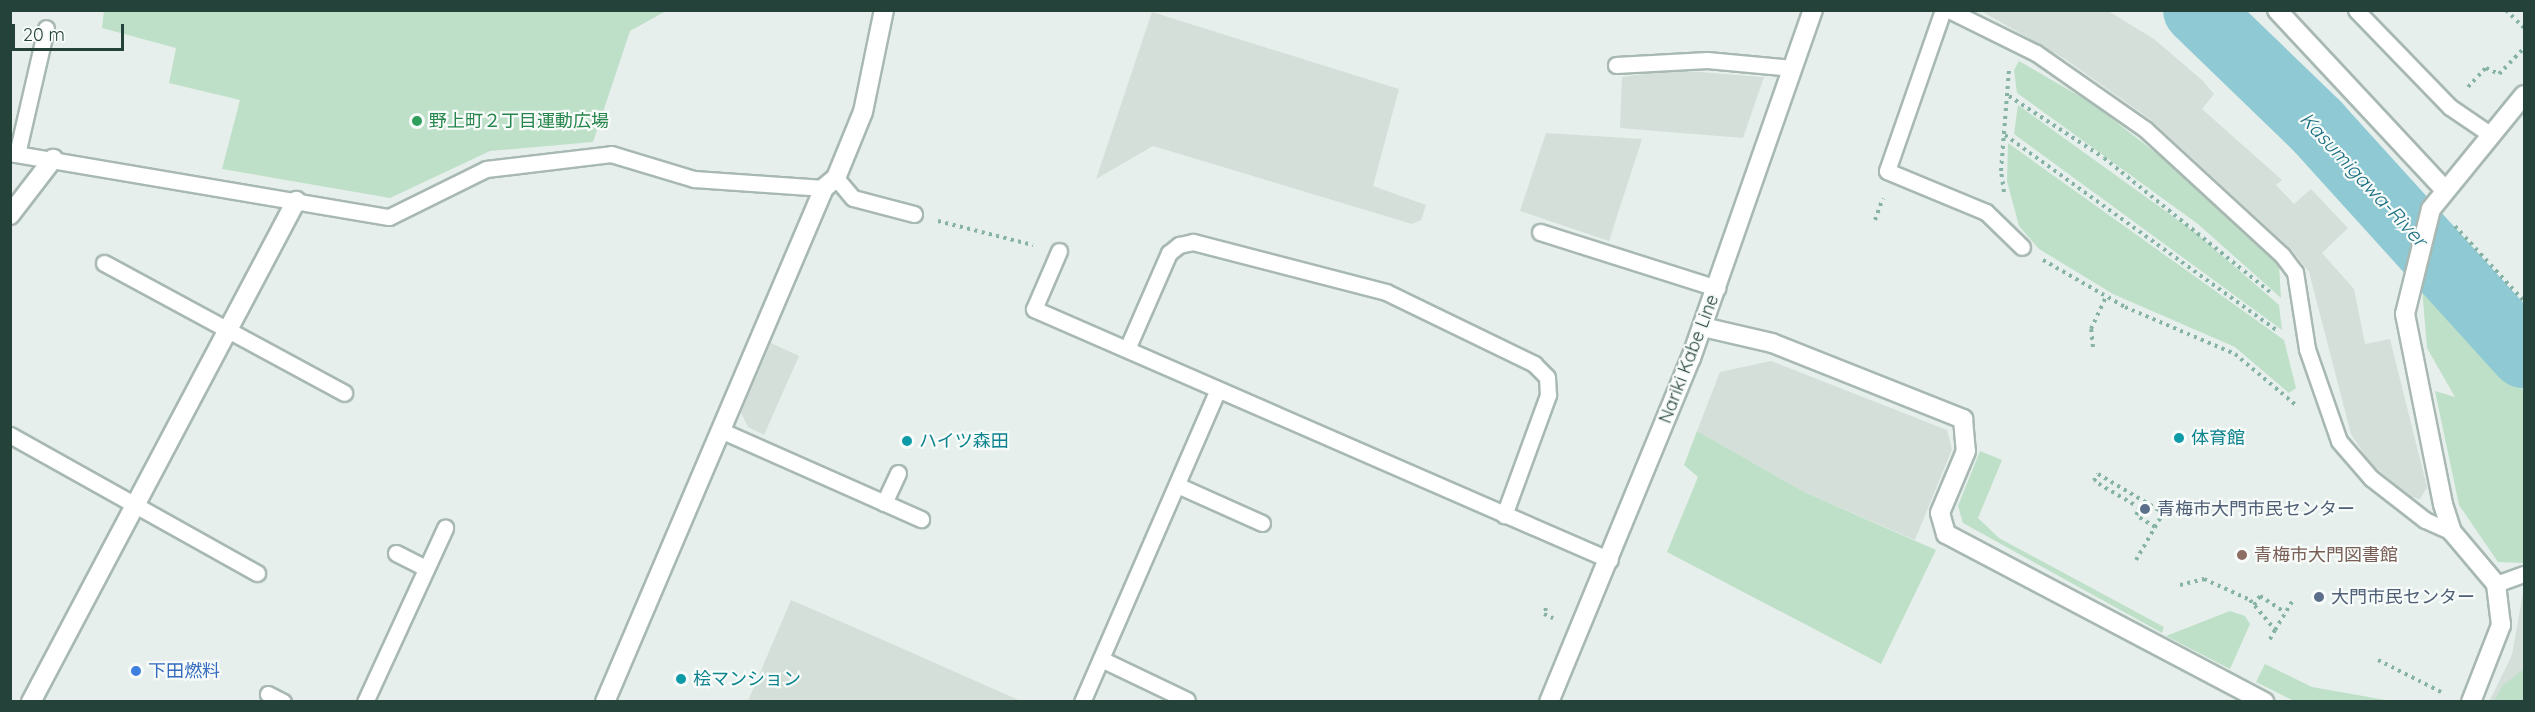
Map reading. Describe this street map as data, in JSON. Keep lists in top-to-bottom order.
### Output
{
  "streets": {
    "street": ["Nariki Kabe Line"]
  },
  "water": ["Kasumigawa-River"],
  "places": [
    "野上町２丁目運動広場",
    "体育館",
    "ハイツ森田",
    "青梅市大門市民センター",
    "青梅市大門図書館",
    "大門市民センター",
    "下田燃料",
    "桧マンション"
  ],
  "scale_bar": "20 m"
}
